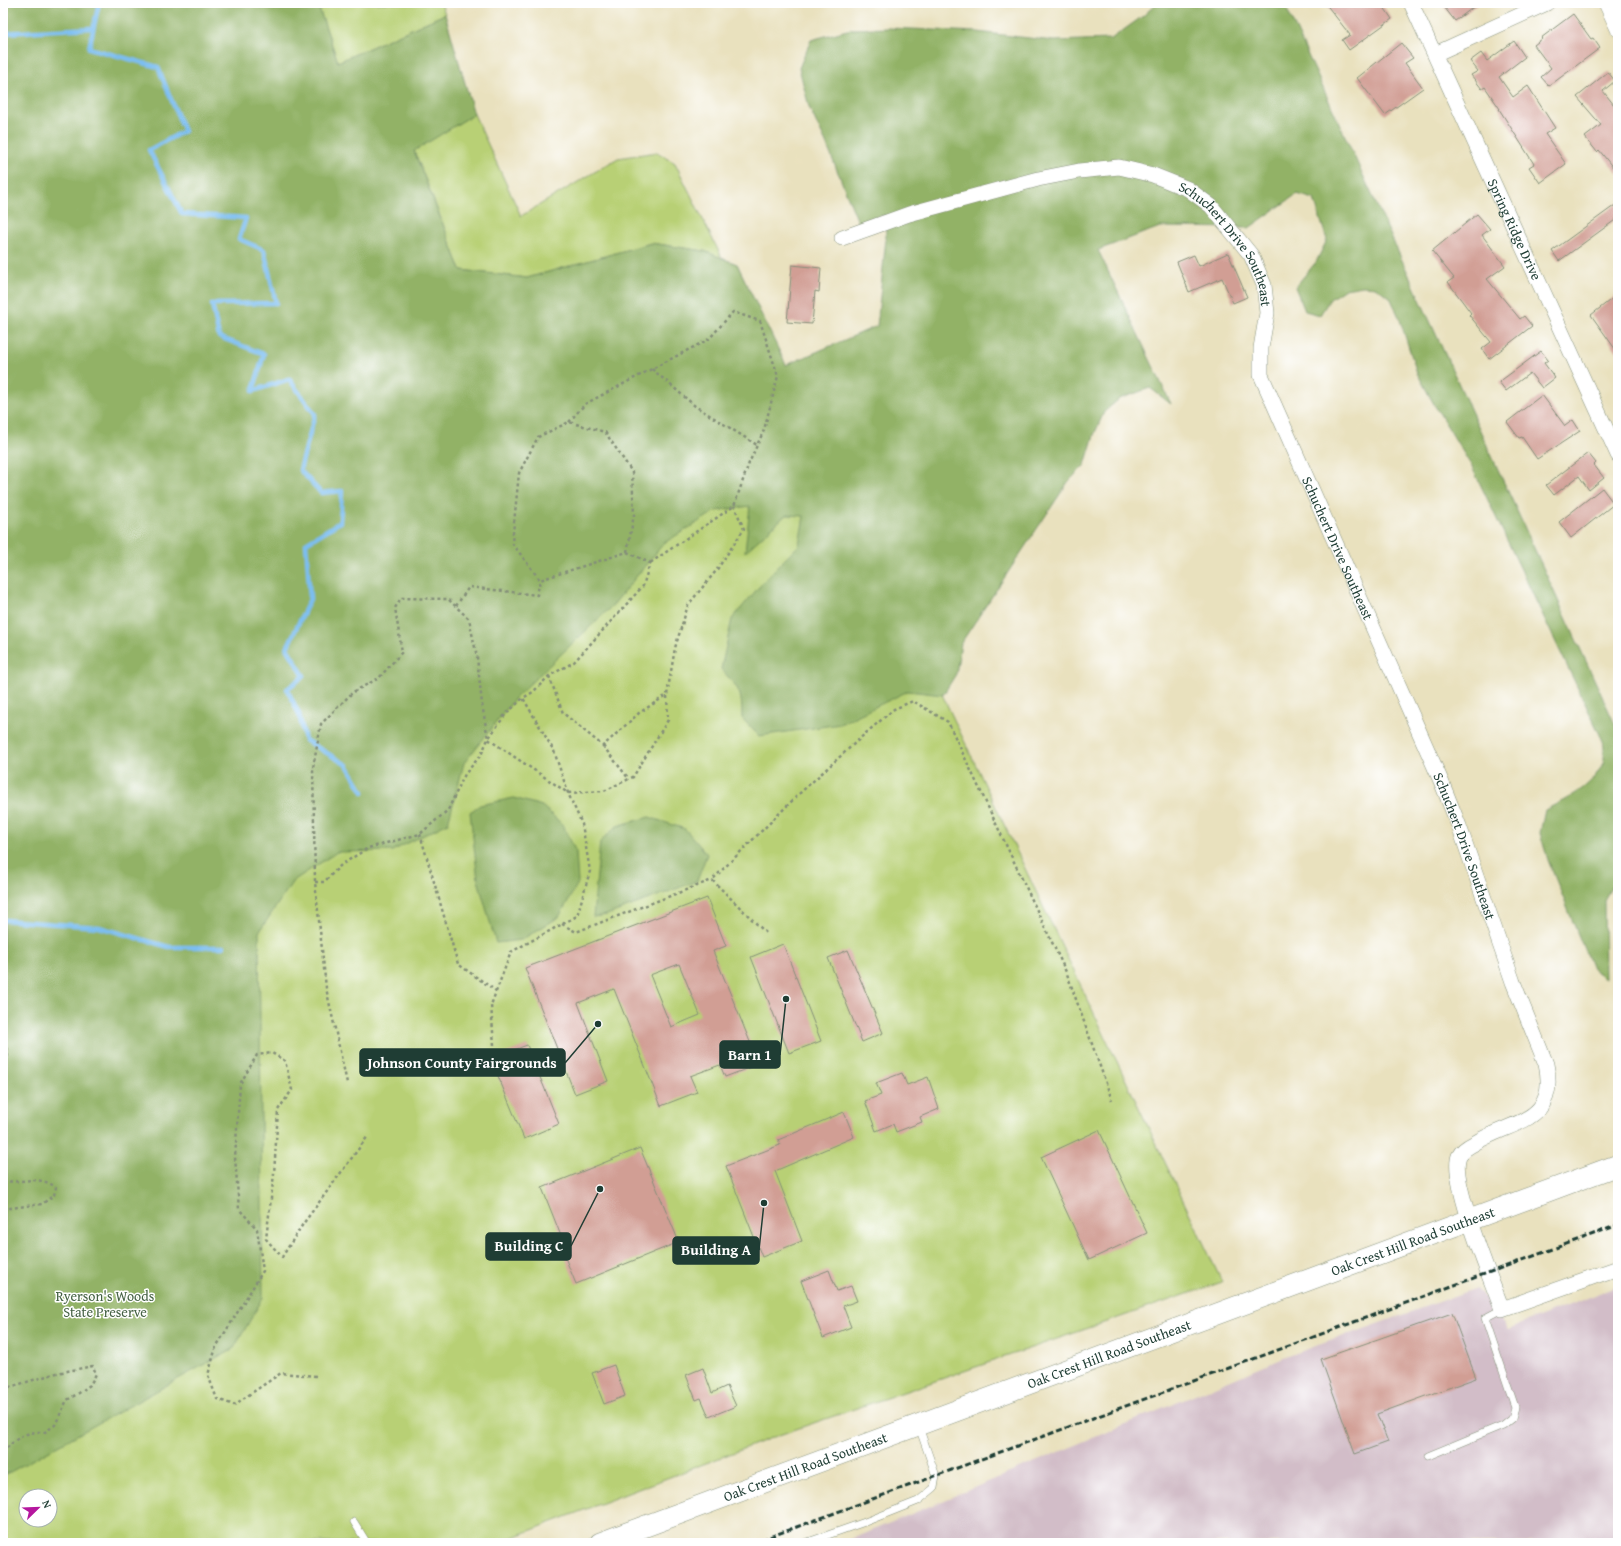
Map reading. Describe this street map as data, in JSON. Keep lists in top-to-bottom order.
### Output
{
  "streets": {
    "main road": ["Oak Crest Hill Road Southeast"],
    "street": ["Spring Ridge Drive", "Schuchert Drive Southeast"]
  },
  "crossings": [
    ["Schuchert Drive Southeast", "Oak Crest Hill Road Southeast"]
  ],
  "parks": ["Ryerson's Woods State Preserve"],
  "places": [
    "Barn 1",
    "Johnson County Fairgrounds",
    "Building C",
    "Building A"
  ],
  "north": "top right"
}
